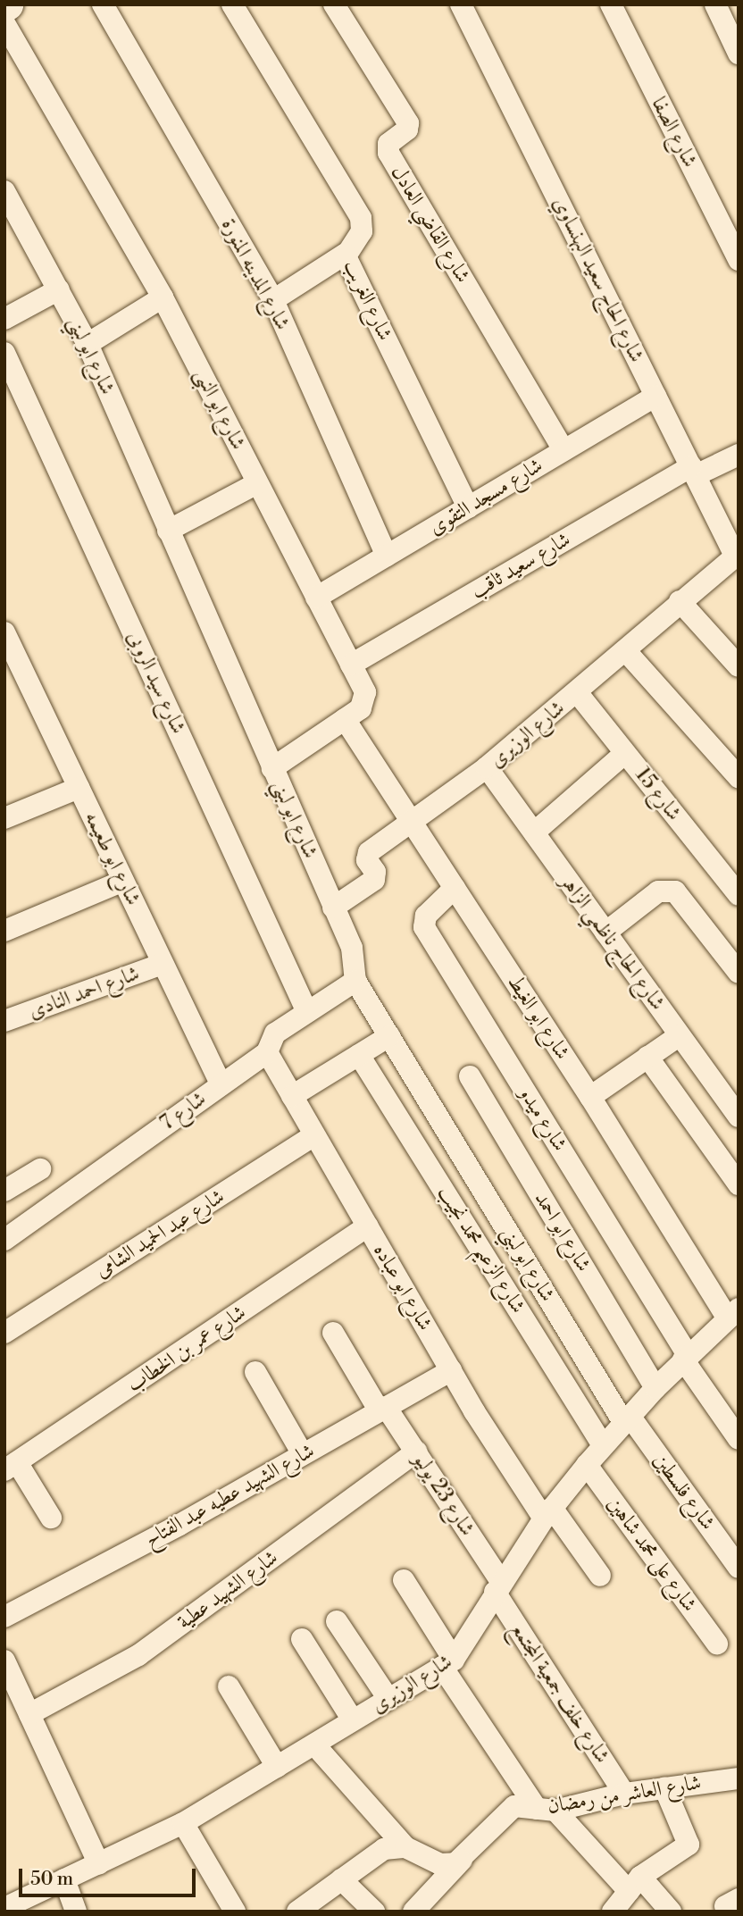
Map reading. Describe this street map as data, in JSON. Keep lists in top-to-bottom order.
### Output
{
  "streets": {
    "street": [
      "شارع الصفا",
      "شارع القاضي العادل",
      "شارع المدينه المنورة",
      "شارع الحاج سعيد البهنساوي",
      "شارع الغريب",
      "شارع ابو لبني",
      "شارع ابو النبى",
      "شارع مسجد التقوى",
      "شارع سعيد ثاقب",
      "شارع سيد الروبى",
      "شارع الوزيرى",
      "شارع 15",
      "شارع ابو طعيمه",
      "شارع الحاج ناظمي الزاهر",
      "شارع احمد النادى",
      "شارع ابو الغيط",
      "شارع 7",
      "شارع ميدو",
      "شارع ابو احمد",
      "شارع عبد الحميد الشامى",
      "شارع الزعيم محمد نجيب",
      "شارع ابو عباده",
      "شارع عمر بن الخطاب",
      "شارع فلسطين",
      "شارع 23 يوليو",
      "شارع الشهيد عطيه عبد الفتاح",
      "شارع على محمد شاهين",
      "شارع الشهيد عطية",
      "شارع خلف جمعية المجتمع",
      "شارع العاشر من رمضان"
    ]
  },
  "crossings": [
    ["شارع القاضي العادل", "شارع مسجد التقوى"],
    ["شارع المدينه المنورة", "شارع مسجد التقوى"],
    ["شارع الحاج سعيد البهنساوي", "شارع مسجد التقوى"],
    ["شارع الحاج سعيد البهنساوي", "شارع سعيد ثاقب"],
    ["شارع الحاج سعيد البهنساوي", "شارع الوزيرى"],
    ["شارع الغريب", "شارع مسجد التقوى"],
    ["شارع ابو لبني", "شارع ابو النبى"],
    ["شارع ابو لبني", "شارع الوزيرى"],
    ["شارع ابو لبني", "شارع 7"],
    ["شارع ابو لبني", "شارع فلسطين"],
    ["شارع ابو النبى", "شارع مسجد التقوى"],
    ["شارع ابو النبى", "شارع سعيد ثاقب"],
    ["شارع ابو النبى", "شارع ابو الغيط"],
    ["شارع سيد الروبى", "شارع 7"],
    ["شارع الوزيرى", "شارع 15"],
    ["شارع الوزيرى", "شارع الحاج ناظمي الزاهر"],
    ["شارع الوزيرى", "شارع ابو الغيط"],
    ["شارع الوزيرى", "شارع ميدو"],
    ["شارع الوزيرى", "شارع ابو احمد"],
    ["شارع الوزيرى", "شارع الزعيم محمد نجيب"],
    ["شارع الوزيرى", "شارع ابو عباده"],
    ["شارع الوزيرى", "شارع فلسطين"],
    ["شارع الوزيرى", "شارع 23 يوليو"],
    ["شارع الوزيرى", "شارع على محمد شاهين"],
    ["شارع الوزيرى", "شارع خلف جمعية المجتمع"],
    ["شارع ابو طعيمه", "شارع احمد النادى"],
    ["شارع ابو طعيمه", "شارع 7"],
    ["شارع ابو الغيط", "شارع ميدو"],
    ["شارع 7", "شارع ابو عباده"],
    ["شارع عبد الحميد الشامى", "شارع ابو عباده"],
    ["شارع ابو عباده", "شارع عمر بن الخطاب"],
    ["شارع ابو عباده", "شارع الشهيد عطيه عبد الفتاح"],
    ["شارع 23 يوليو", "شارع الشهيد عطيه عبد الفتاح"],
    ["شارع 23 يوليو", "شارع الشهيد عطية"],
    ["شارع 23 يوليو", "شارع خلف جمعية المجتمع"],
    ["شارع خلف جمعية المجتمع", "شارع العاشر من رمضان"]
  ],
  "scale_bar": "50 m"
}
